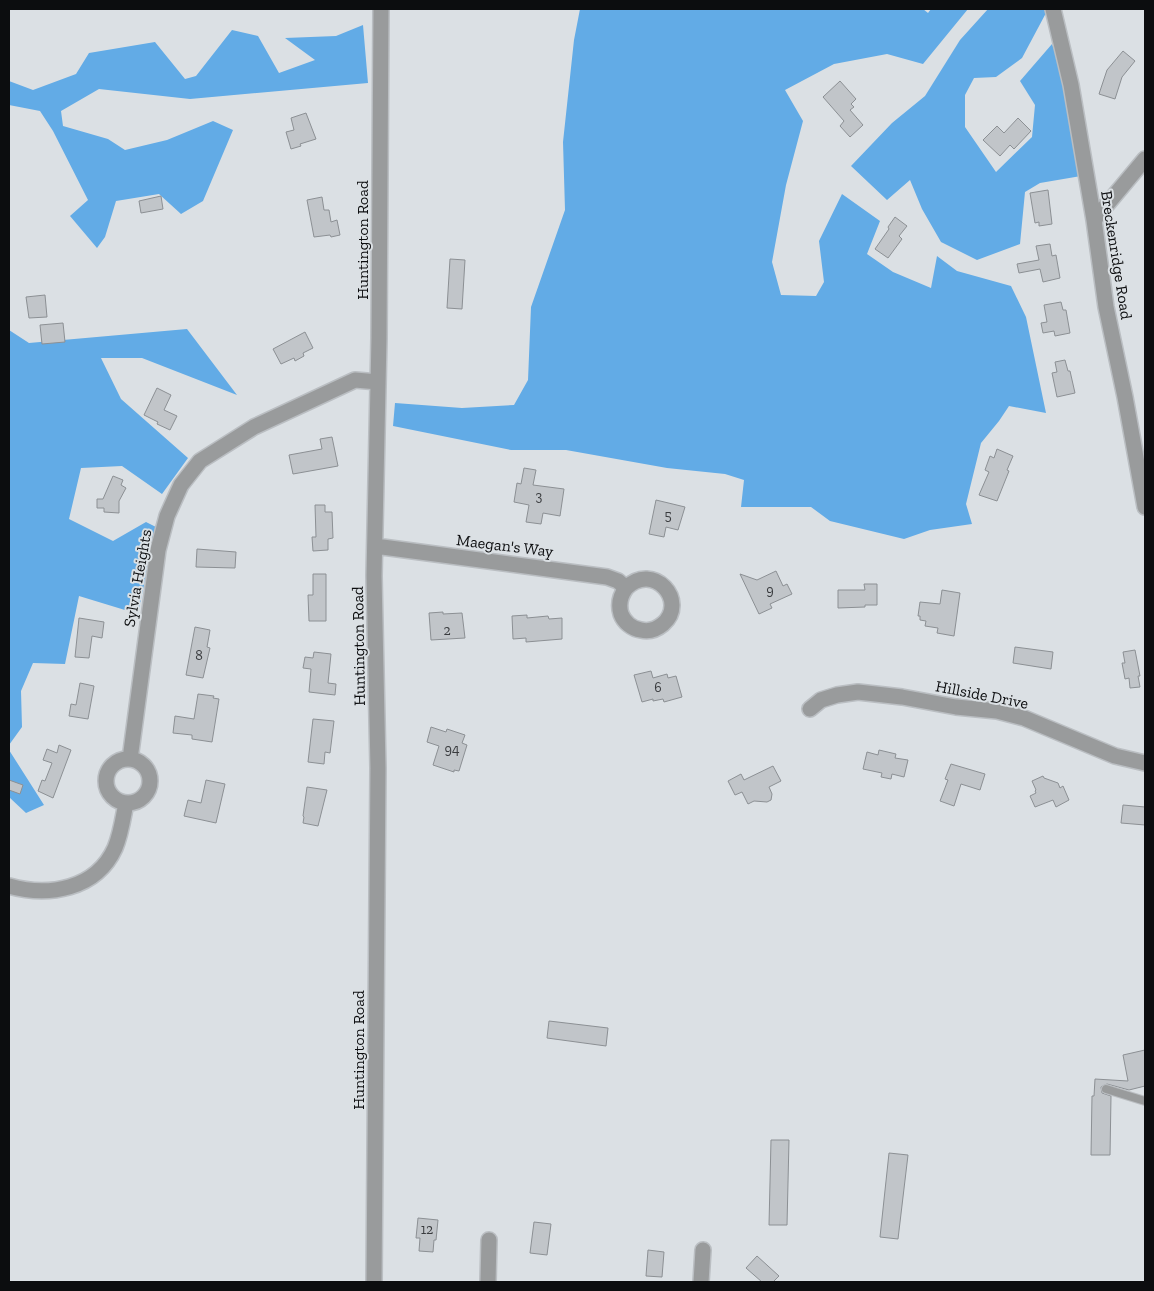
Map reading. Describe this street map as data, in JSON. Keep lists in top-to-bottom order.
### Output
{
  "streets": {
    "street": [
      "Huntington Road",
      "Breckenridge Road",
      "Maegan's Way",
      "Sylvia Heights",
      "Hillside Drive"
    ]
  },
  "crossings": [
    ["Huntington Road", "Maegan's Way"],
    ["Huntington Road", "Sylvia Heights"]
  ],
  "house_numbers": [
    "3",
    "5",
    "9",
    "2",
    "8",
    "6",
    "94",
    "12"
  ]
}
